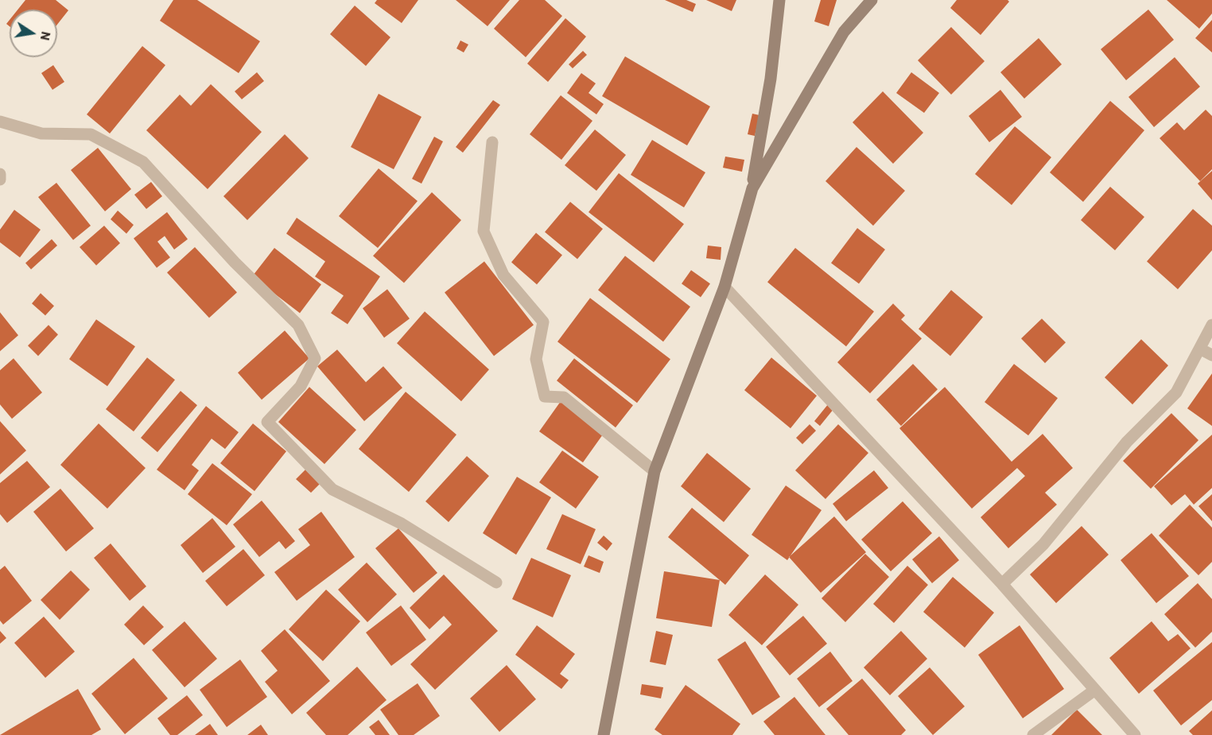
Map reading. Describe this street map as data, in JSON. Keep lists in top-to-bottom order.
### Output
{
  "north": "right"
}
